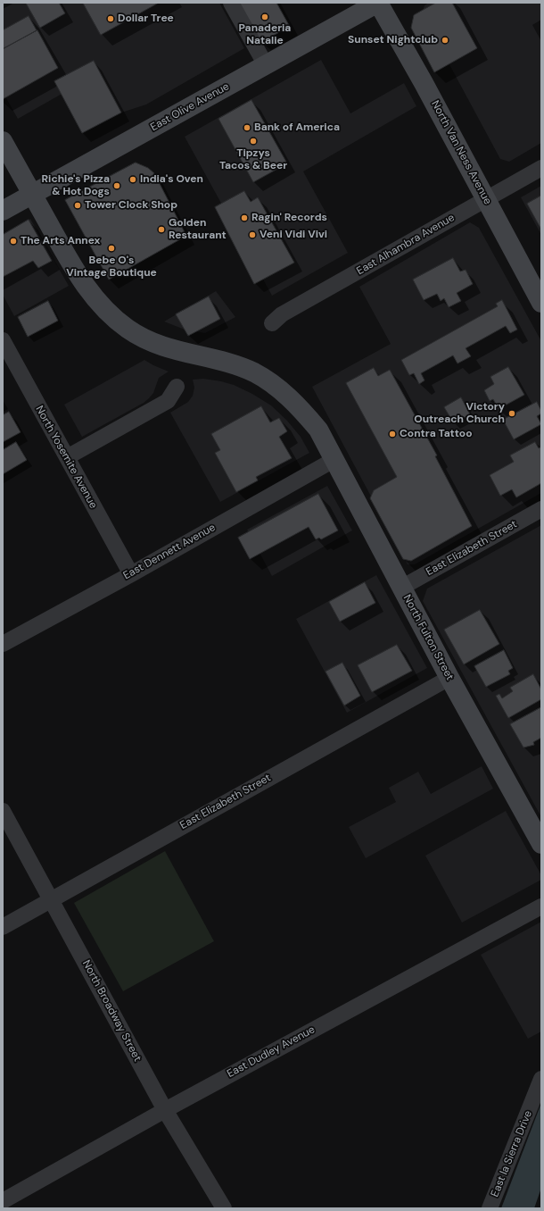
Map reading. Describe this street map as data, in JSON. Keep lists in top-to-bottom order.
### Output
{
  "streets": {
    "main road": ["East Olive Avenue", "North Van Ness Avenue", "North Fulton Street"],
    "street": [
      "East Alhambra Avenue",
      "North Yosemite Avenue",
      "East Elizabeth Street",
      "East Dennett Avenue",
      "North Broadway Street",
      "East Dudley Avenue",
      "East la Sierra Drive"
    ]
  },
  "crossings": [
    ["East Olive Avenue", "North Van Ness Avenue"],
    ["East Olive Avenue", "North Fulton Street"],
    ["North Van Ness Avenue", "East Alhambra Avenue"],
    ["North Yosemite Avenue", "East Dennett Avenue"],
    ["East Elizabeth Street", "North Fulton Street"],
    ["East Elizabeth Street", "North Broadway Street"],
    ["East Dennett Avenue", "North Fulton Street"],
    ["North Broadway Street", "East Dudley Avenue"]
  ],
  "places": [
    "Panaderia Natalie",
    "Dollar Tree",
    "Sunset Nightclub",
    "Bank of America",
    "Tipzys Tacos & Beer",
    "India's Oven",
    "Richie's Pizza & Hot Dogs",
    "Tower Clock Shop",
    "Ragin' Records",
    "Golden Restaurant",
    "Veni Vidi Vivi",
    "The Arts Annex",
    "Bebe O's Vintage Boutique",
    "Victory Outreach Church",
    "Contra Tattoo"
  ]
}
